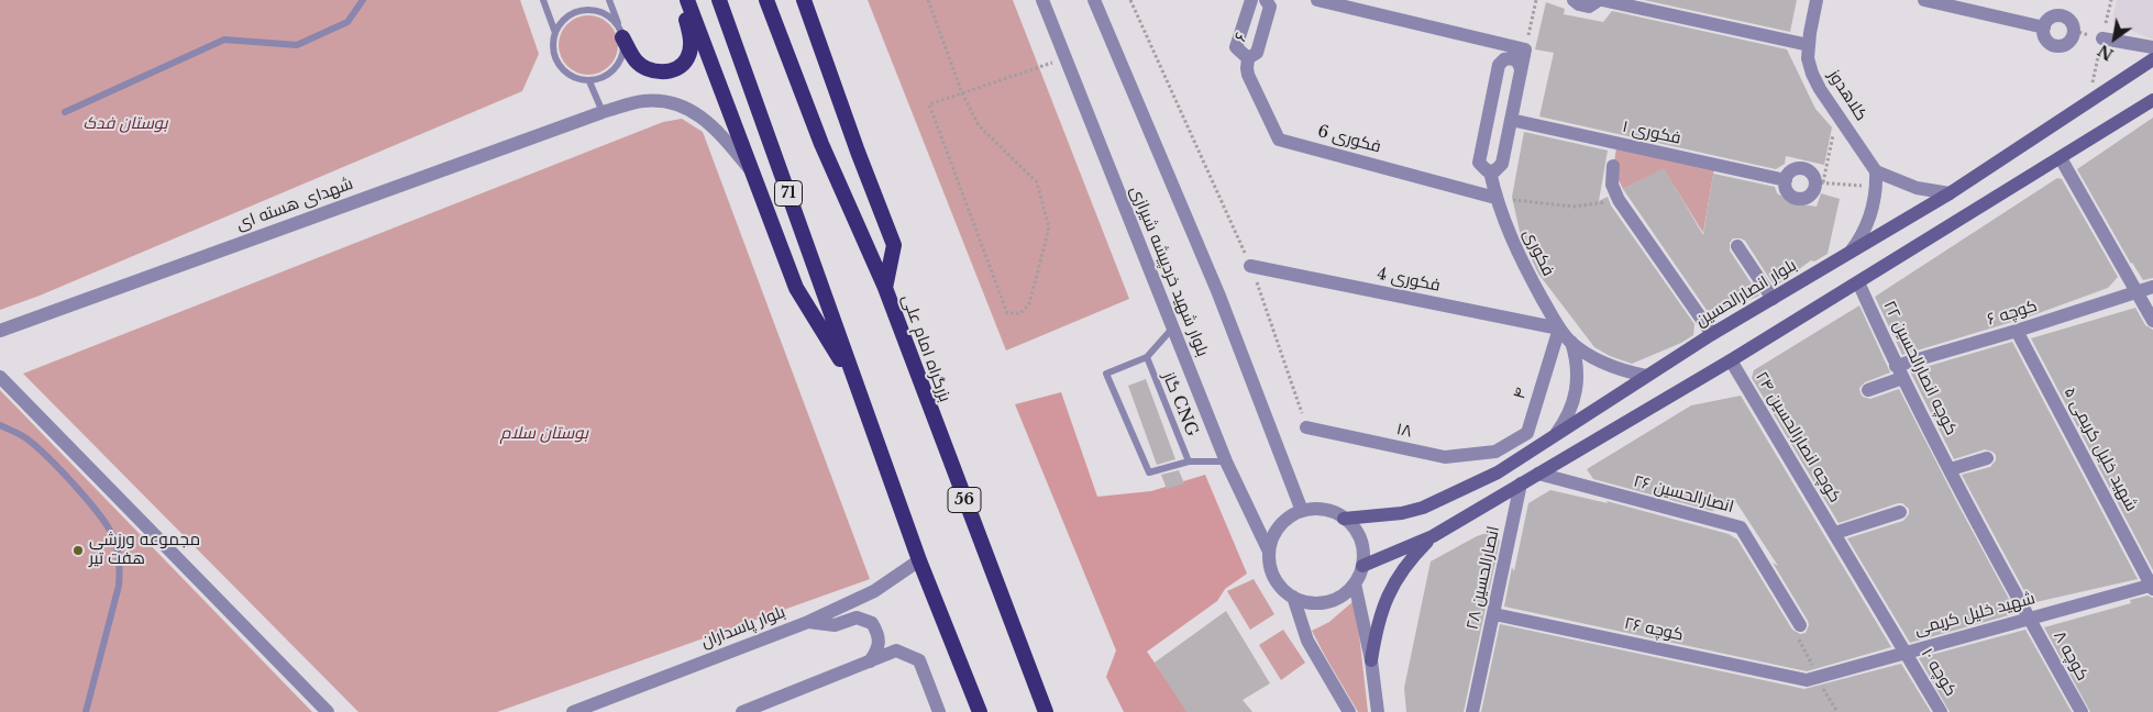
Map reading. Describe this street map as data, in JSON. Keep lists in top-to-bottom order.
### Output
{
  "streets": {
    "highway": ["71", "بزرگراه امام علی", "56"],
    "main road": ["بلوار انصارالحسین"],
    "street": [
      "۶",
      "کلاهدوز",
      "فکوری ۱",
      "فکوری 6",
      "شهدای هسته ای",
      "فکوری",
      "بلوار شهید خردپیشه شیرازی",
      "فکوری 4",
      "کوچه ۶",
      "کوچه انصارالحسین ۲۲",
      "۴",
      "۱۸",
      "کوچه انصارالحسین ۲۴",
      "شهید خلیل کریمی ۵",
      "انصارالحسین ۲۶",
      "انصارالحسین ۲۸",
      "شهید خلیل کریمی",
      "بلوار پاسداران",
      "کوچه ۲۶",
      "کوچه ۸",
      "کوچه ۱۰"
    ],
    "lane": ["گاز CNG"]
  },
  "crossings": [
    ["۶", "فکوری 6"],
    ["فکوری 6", "فکوری"],
    ["فکوری", "فکوری 4"],
    ["فکوری", "بلوار انصارالحسین"],
    ["فکوری", "۴"],
    ["بلوار شهید خردپیشه شیرازی", "بلوار انصارالحسین"],
    ["فکوری 4", "۴"],
    ["کوچه ۶", "کوچه انصارالحسین ۲۲"],
    ["کوچه ۶", "شهید خلیل کریمی ۵"],
    ["کوچه انصارالحسین ۲۲", "شهید خلیل کریمی"],
    ["کوچه انصارالحسین ۲۲", "کوچه ۸"],
    ["۴", "۱۸"],
    ["کوچه انصارالحسین ۲۴", "شهید خلیل کریمی"],
    ["کوچه انصارالحسین ۲۴", "کوچه ۱۰"],
    ["شهید خلیل کریمی ۵", "شهید خلیل کریمی"],
    ["انصارالحسین ۲۸", "کوچه ۲۶"],
    ["شهید خلیل کریمی", "کوچه ۲۶"],
    ["شهید خلیل کریمی", "کوچه ۸"],
    ["شهید خلیل کریمی", "کوچه ۱۰"]
  ],
  "parks": ["بوستان فدک", "بوستان سلام"],
  "places": ["مجموعه ورزشی هفت تیر"],
  "north": "bottom left"
}
